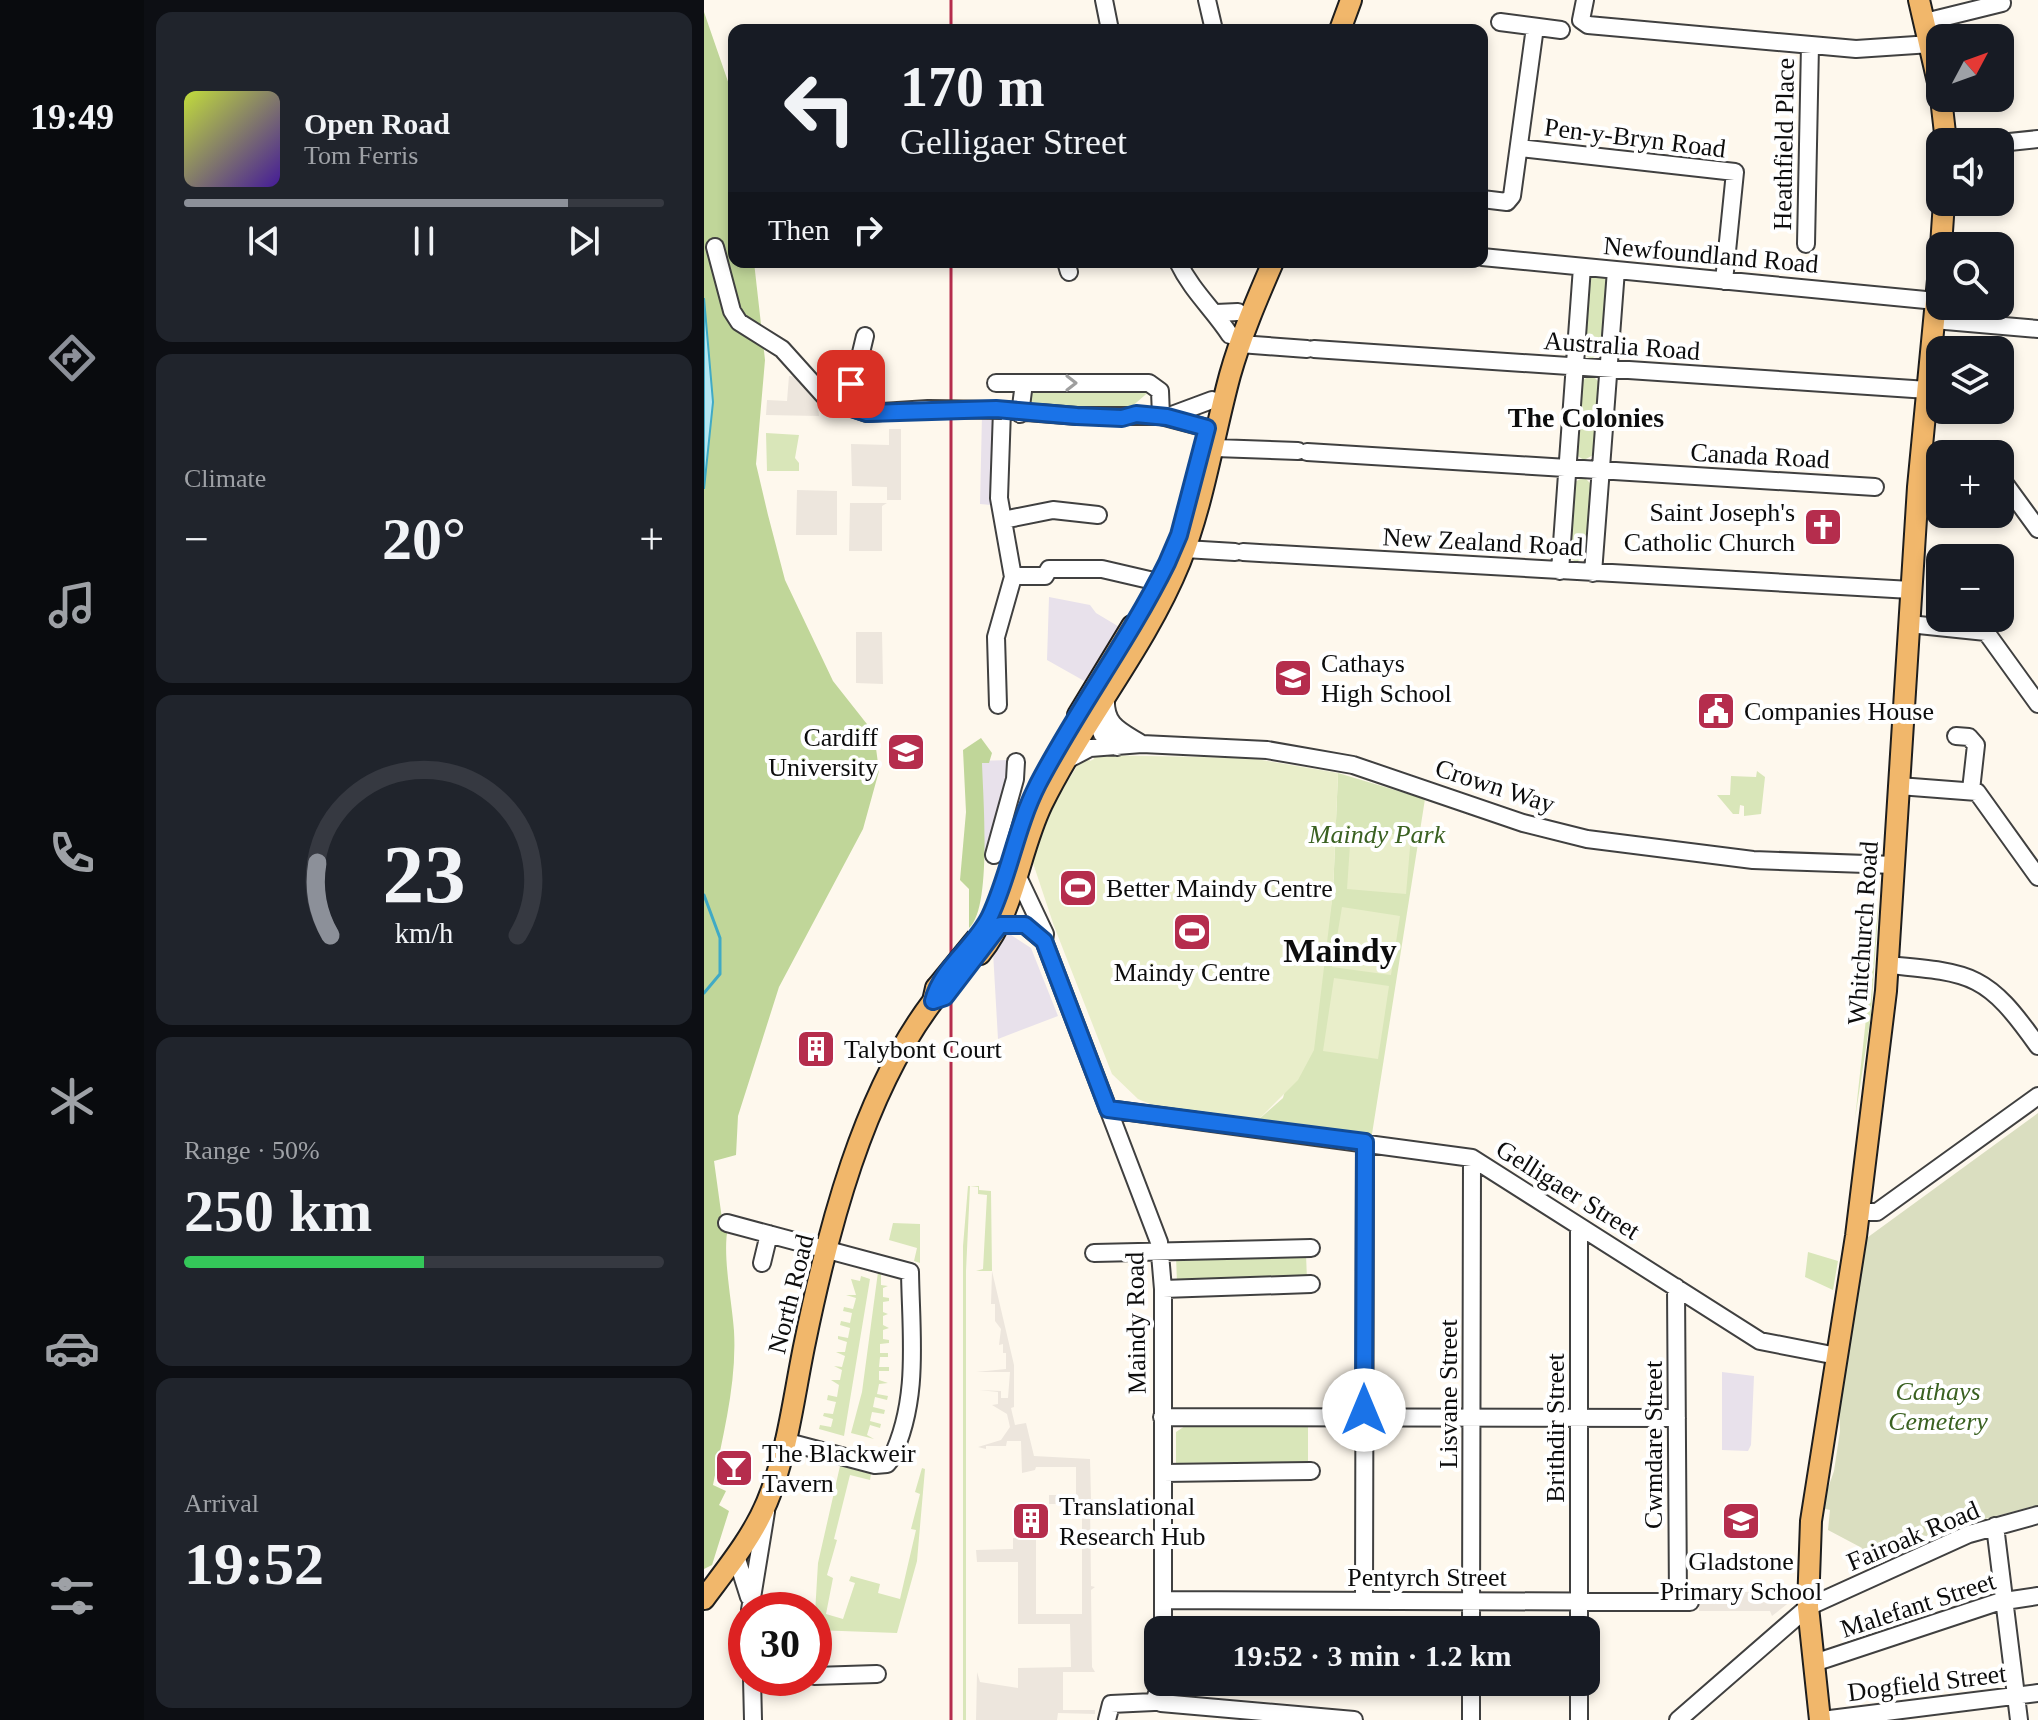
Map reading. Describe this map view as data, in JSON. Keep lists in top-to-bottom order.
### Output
{
  "streets": {
    "main road": ["Whitchurch Road", "North Road"],
    "street": [
      "Pen-y-Bryn Road",
      "Heathfield Place",
      "Newfoundland Road",
      "Australia Road",
      "Canada Road",
      "New Zealand Road",
      "Crown Way",
      "Gelligaer Street",
      "Maindy Road",
      "Lisvane Street",
      "Brithdir Street",
      "Cwmdare Street",
      "Fairoak Road",
      "Pentyrch Street",
      "Malefant Street",
      "Dogfield Street"
    ]
  },
  "crossings": [
    ["Pen-y-Bryn Road", "Newfoundland Road"],
    ["Australia Road", "North Road"],
    ["Canada Road", "North Road"],
    ["New Zealand Road", "Whitchurch Road"],
    ["New Zealand Road", "North Road"],
    ["Crown Way", "Whitchurch Road"],
    ["Crown Way", "North Road"],
    ["Whitchurch Road", "Gelligaer Street"],
    ["Whitchurch Road", "Fairoak Road"],
    ["Whitchurch Road", "Malefant Street"],
    ["Whitchurch Road", "Dogfield Street"],
    ["Gelligaer Street", "Maindy Road"],
    ["Gelligaer Street", "Lisvane Street"],
    ["Gelligaer Street", "Brithdir Street"],
    ["Gelligaer Street", "Cwmdare Street"],
    ["North Road", "Maindy Road"],
    ["Maindy Road", "Pentyrch Street"],
    ["Lisvane Street", "Pentyrch Street"],
    ["Brithdir Street", "Pentyrch Street"],
    ["Cwmdare Street", "Pentyrch Street"]
  ],
  "districts": ["The Colonies", "Maindy"],
  "parks": ["Maindy Park", "Cathays Cemetery"],
  "places": {
    "church": ["Saint Joseph's Catholic Church"],
    "school or university": ["Cathays High School", "Cardiff University", "Gladstone Primary School"],
    "public building": ["Companies House"],
    "sports": ["Better Maindy Centre", "Maindy Centre"],
    "building": ["Talybont Court", "Translational Research Hub"],
    "bar": ["The Blackweir Tavern"]
  },
  "north": "top right",
  "page": {
    "tabs": "19:49",
    "map_buttons": ["+", "−"],
    "turn": ["170 m", "Gelligaer Street"],
    "song": ["Open Road", "Tom Ferris"],
    "then": "Then",
    "tile": [
      "Climate",
      ["Range · 50%", "250 km"],
      ["Arrival", "19:52"]
    ],
    "heat": ["−", "20°", "+"],
    "limit": "30",
    "trip": "19:52 · 3 min · 1.2 km",
    "gauge": ["23", "km/h"]
  }
}
